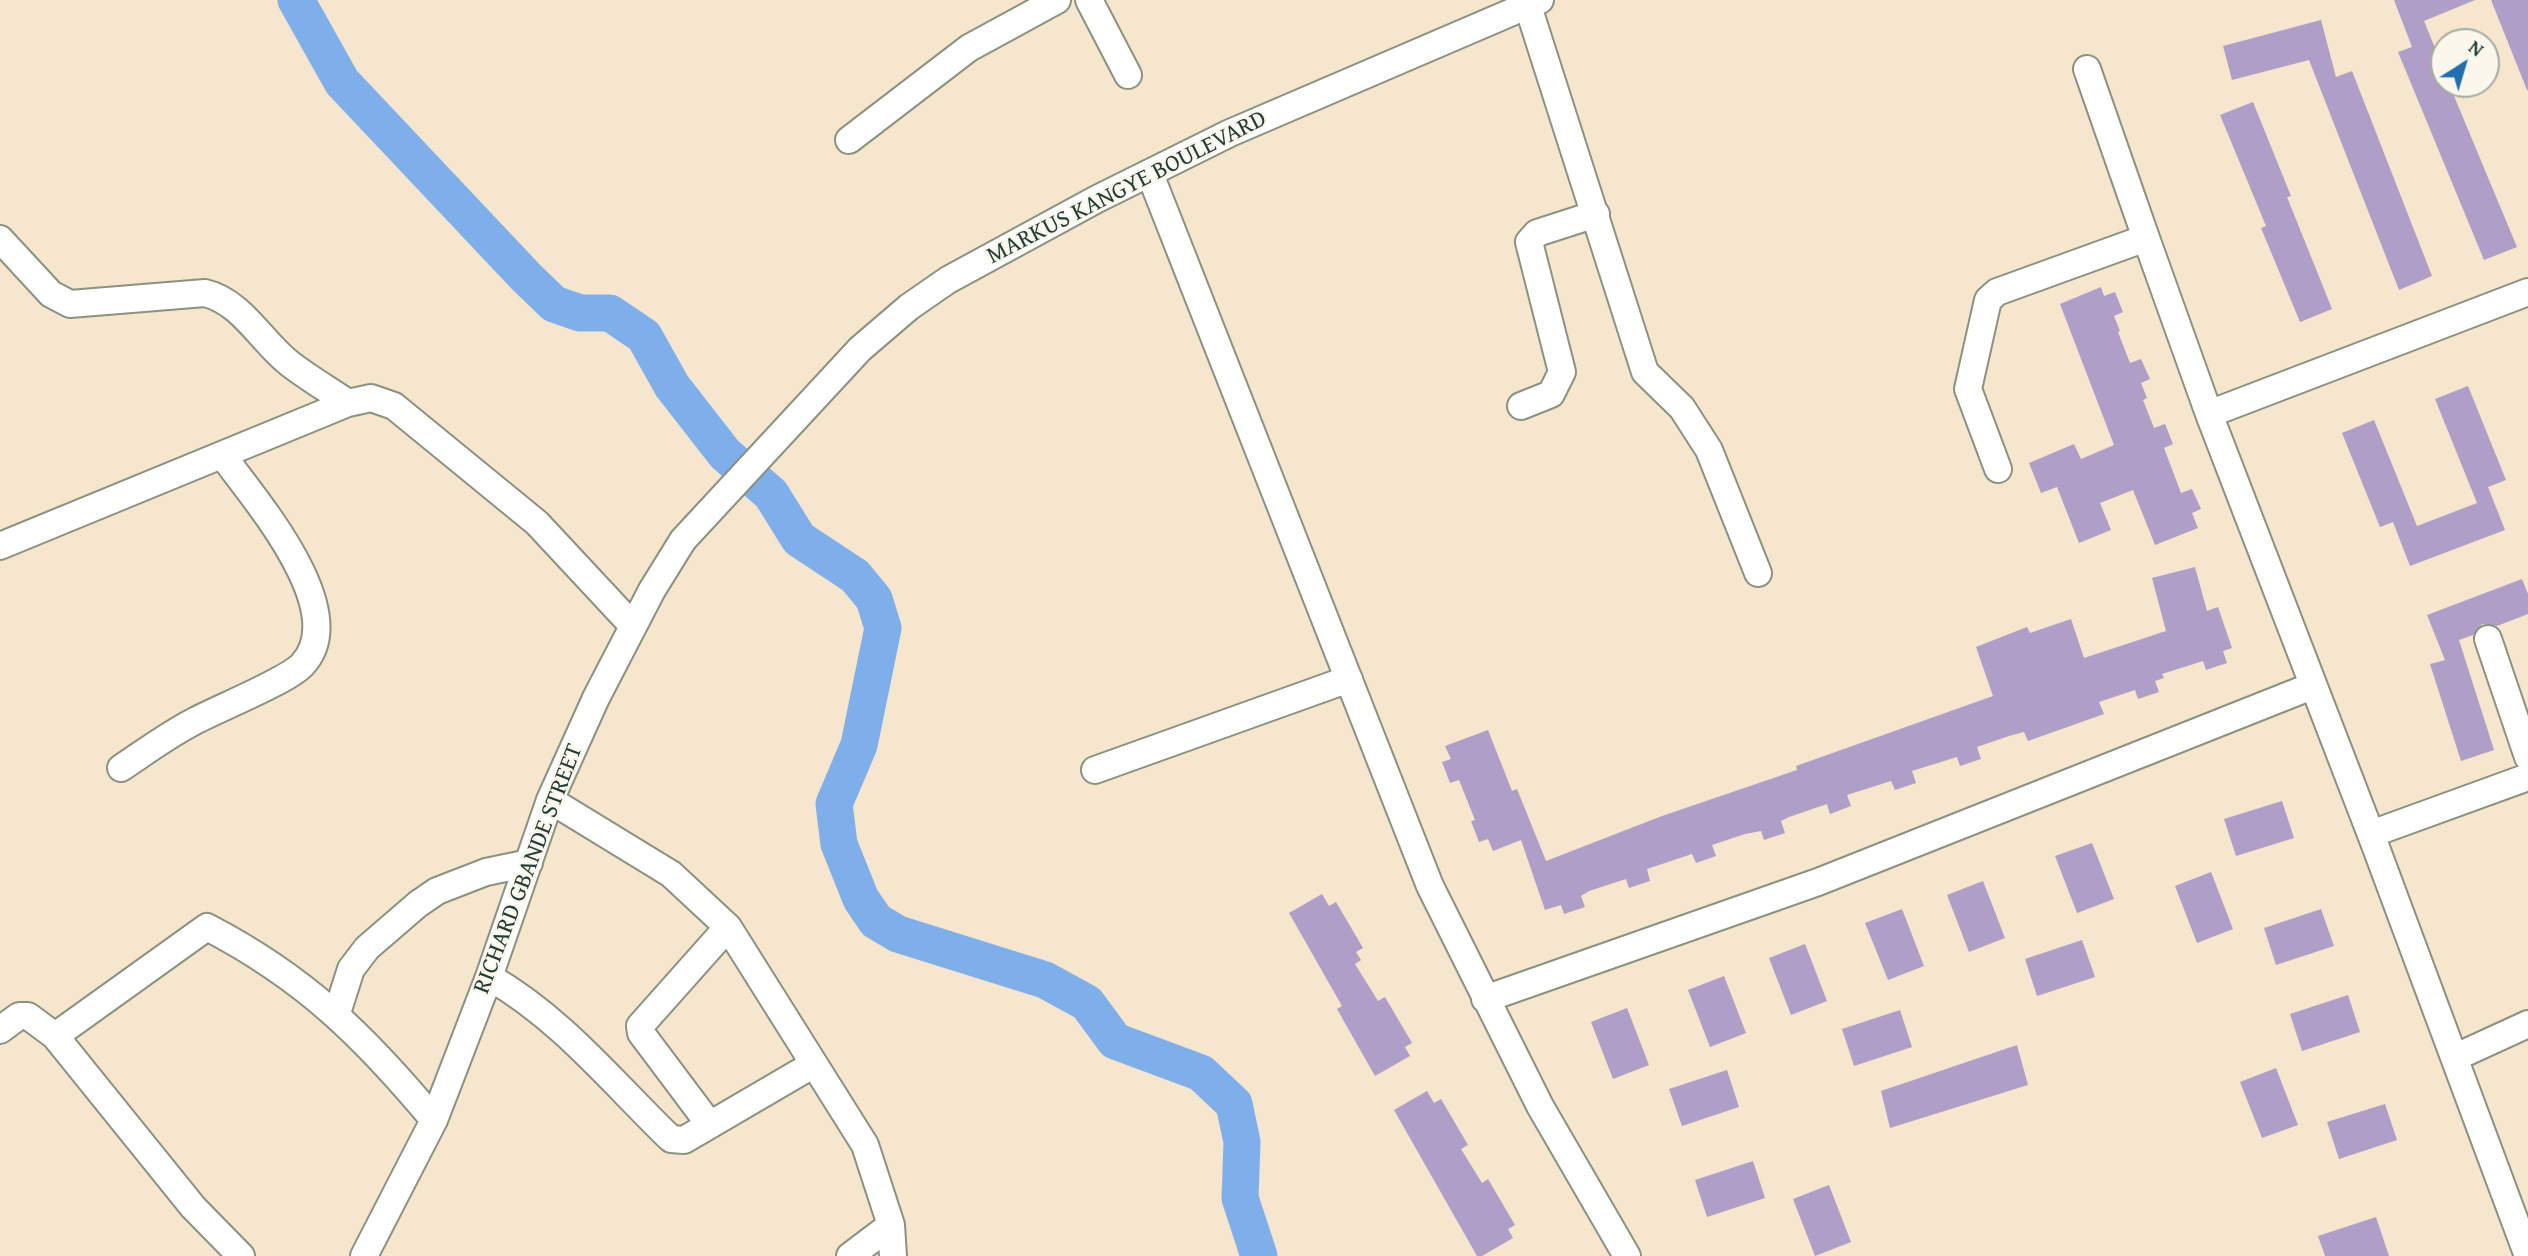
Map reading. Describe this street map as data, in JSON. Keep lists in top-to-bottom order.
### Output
{
  "streets": {
    "street": ["MARKUS KANGYE BOULEVARD", "RICHARD GBANDE STREET"]
  },
  "crossings": [
    ["MARKUS KANGYE BOULEVARD", "RICHARD GBANDE STREET"]
  ],
  "north": "top right"
}
